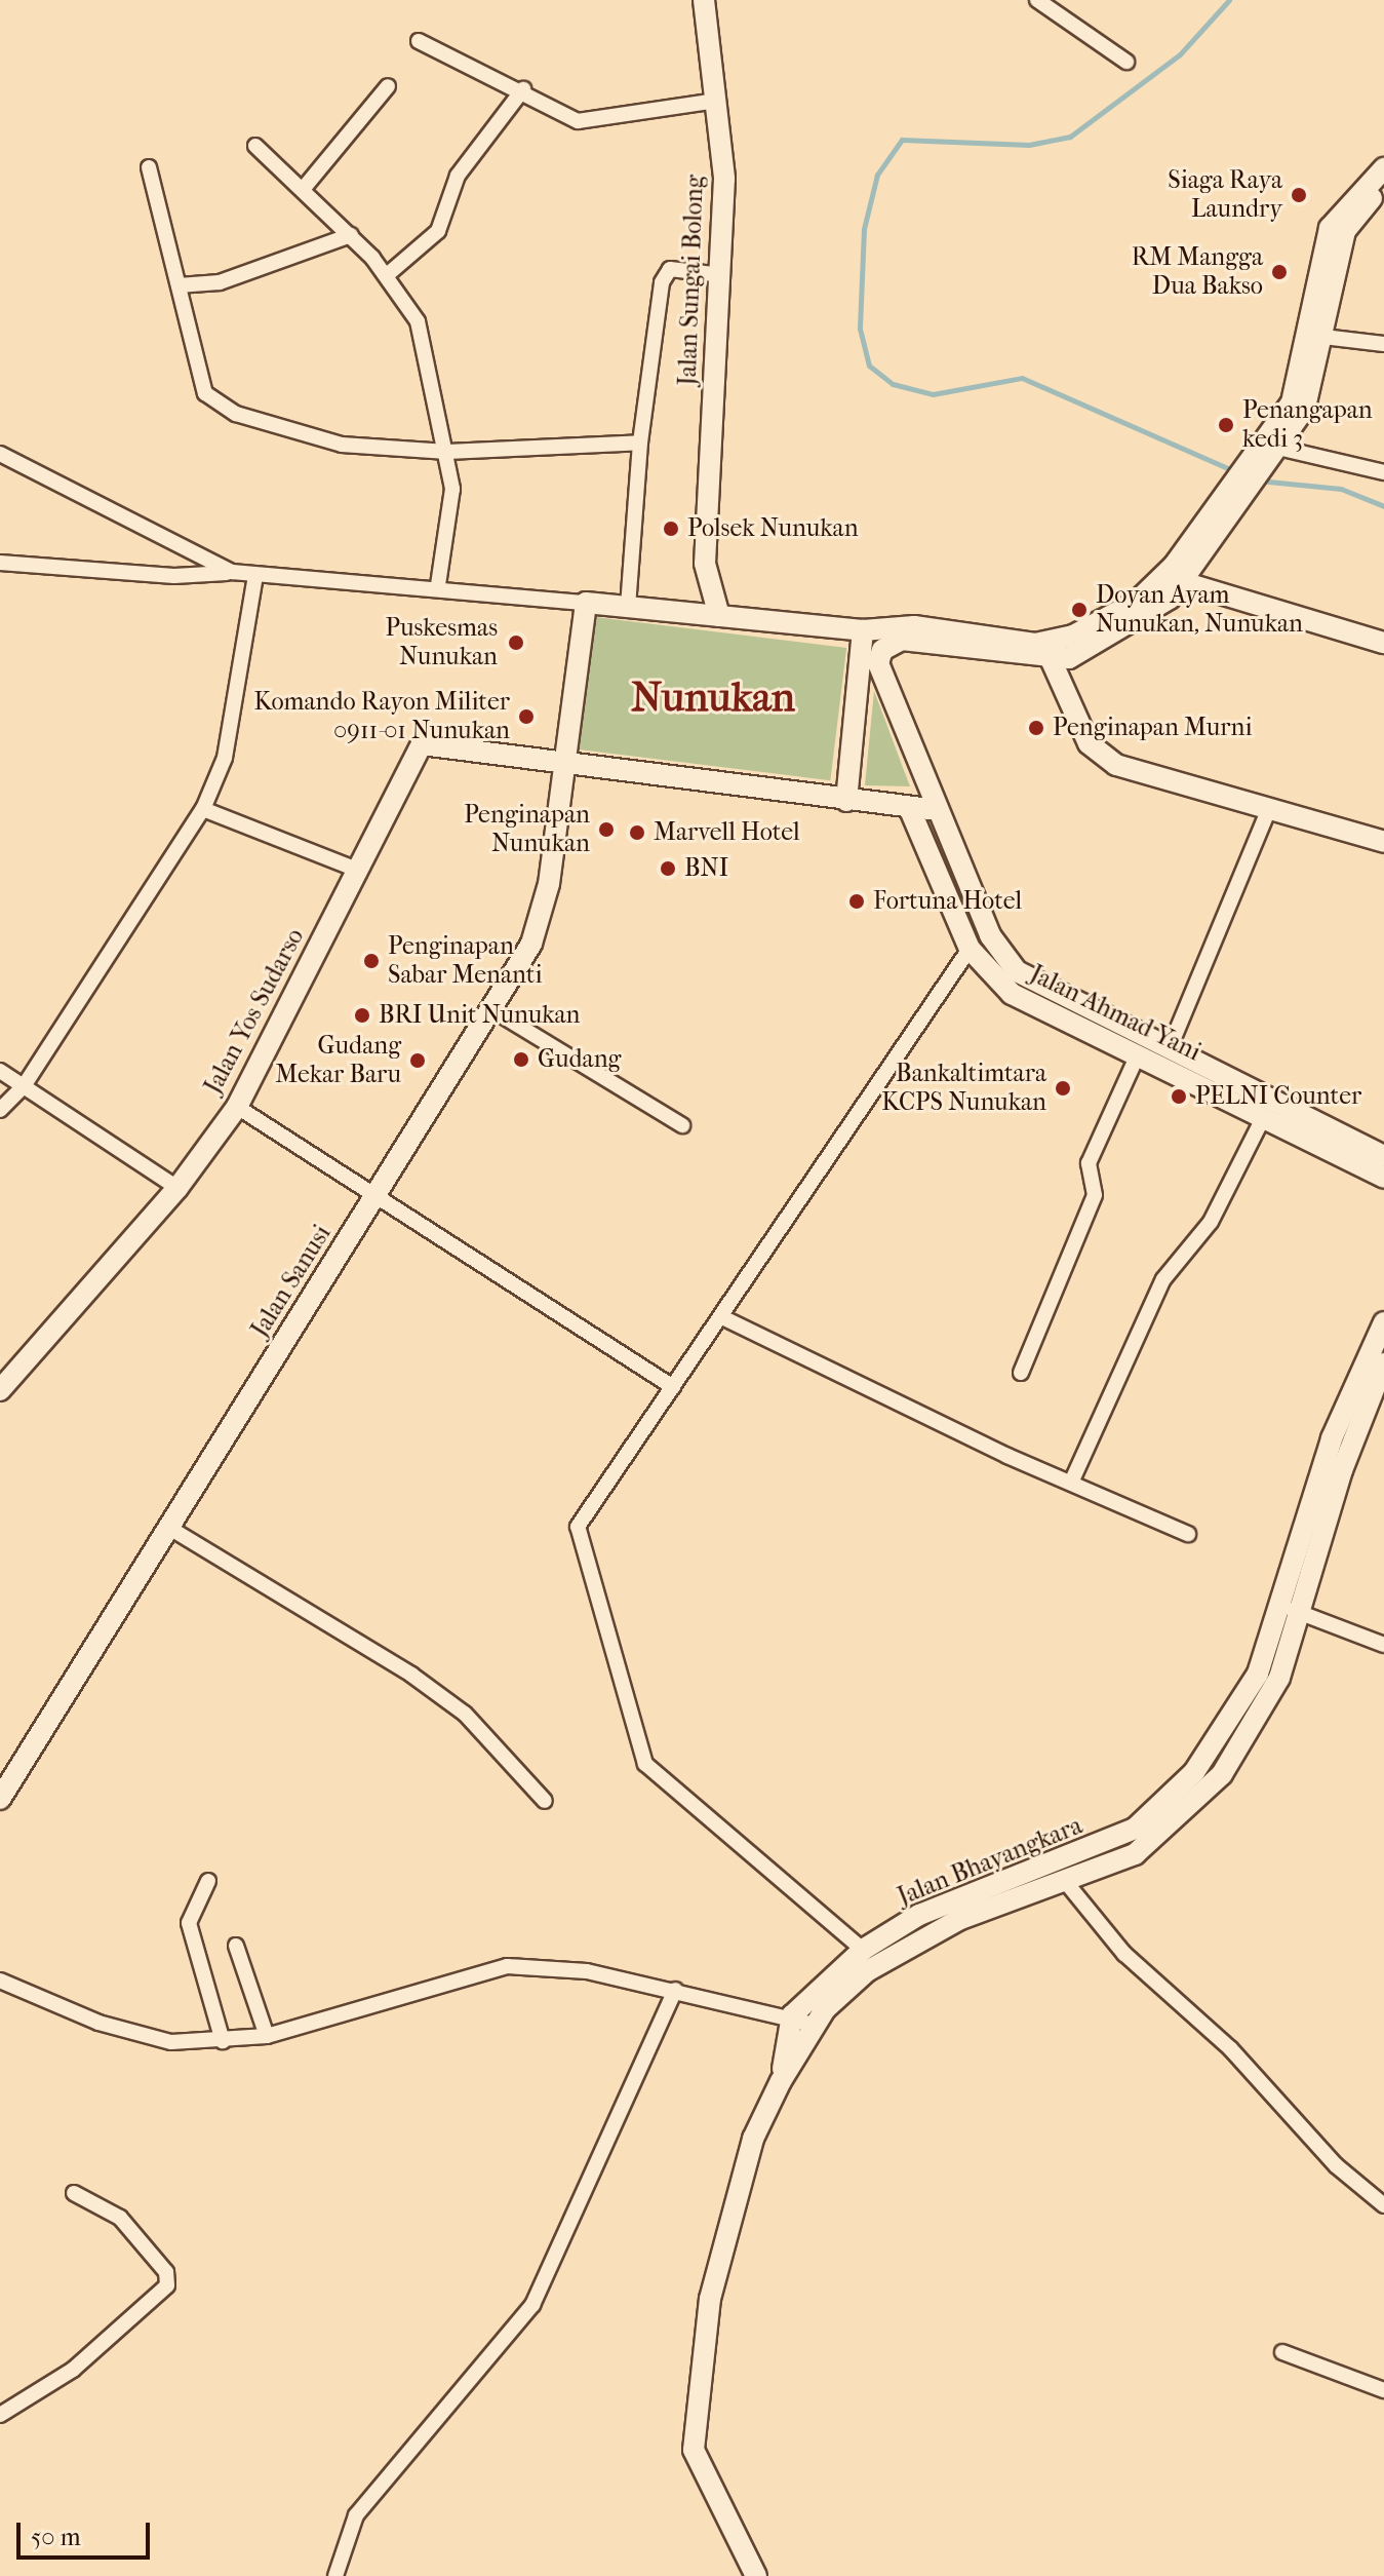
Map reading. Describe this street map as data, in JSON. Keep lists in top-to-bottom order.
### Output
{
  "streets": {
    "main road": [
      "Jalan Sungai Bolong",
      "Jalan Yos Sudarso",
      "Jalan Ahmad Yani",
      "Jalan Sanusi",
      "Jalan Bhayangkara"
    ]
  },
  "crossings": [
    ["Jalan Yos Sudarso", "Jalan Sanusi"]
  ],
  "districts": ["Nunukan"],
  "places": [
    "Siaga Raya Laundry",
    "RM Mangga Dua Bakso",
    "Penangapan kedi 3",
    "Polsek Nunukan",
    "Doyan Ayam Nunukan, Nunukan",
    "Puskesmas Nunukan",
    "Komando Rayon Militer 0911-01 Nunukan",
    "Penginapan Murni",
    "Penginapan Nunukan",
    "Marvell Hotel",
    "BNI",
    "Fortuna Hotel",
    "Penginapan Sabar Menanti",
    "BRI Unit Nunukan",
    "Gudang",
    "Gudang Mekar Baru",
    "Bankaltimtara KCPS Nunukan",
    "PELNI Counter"
  ],
  "scale_bar": "50 m"
}
